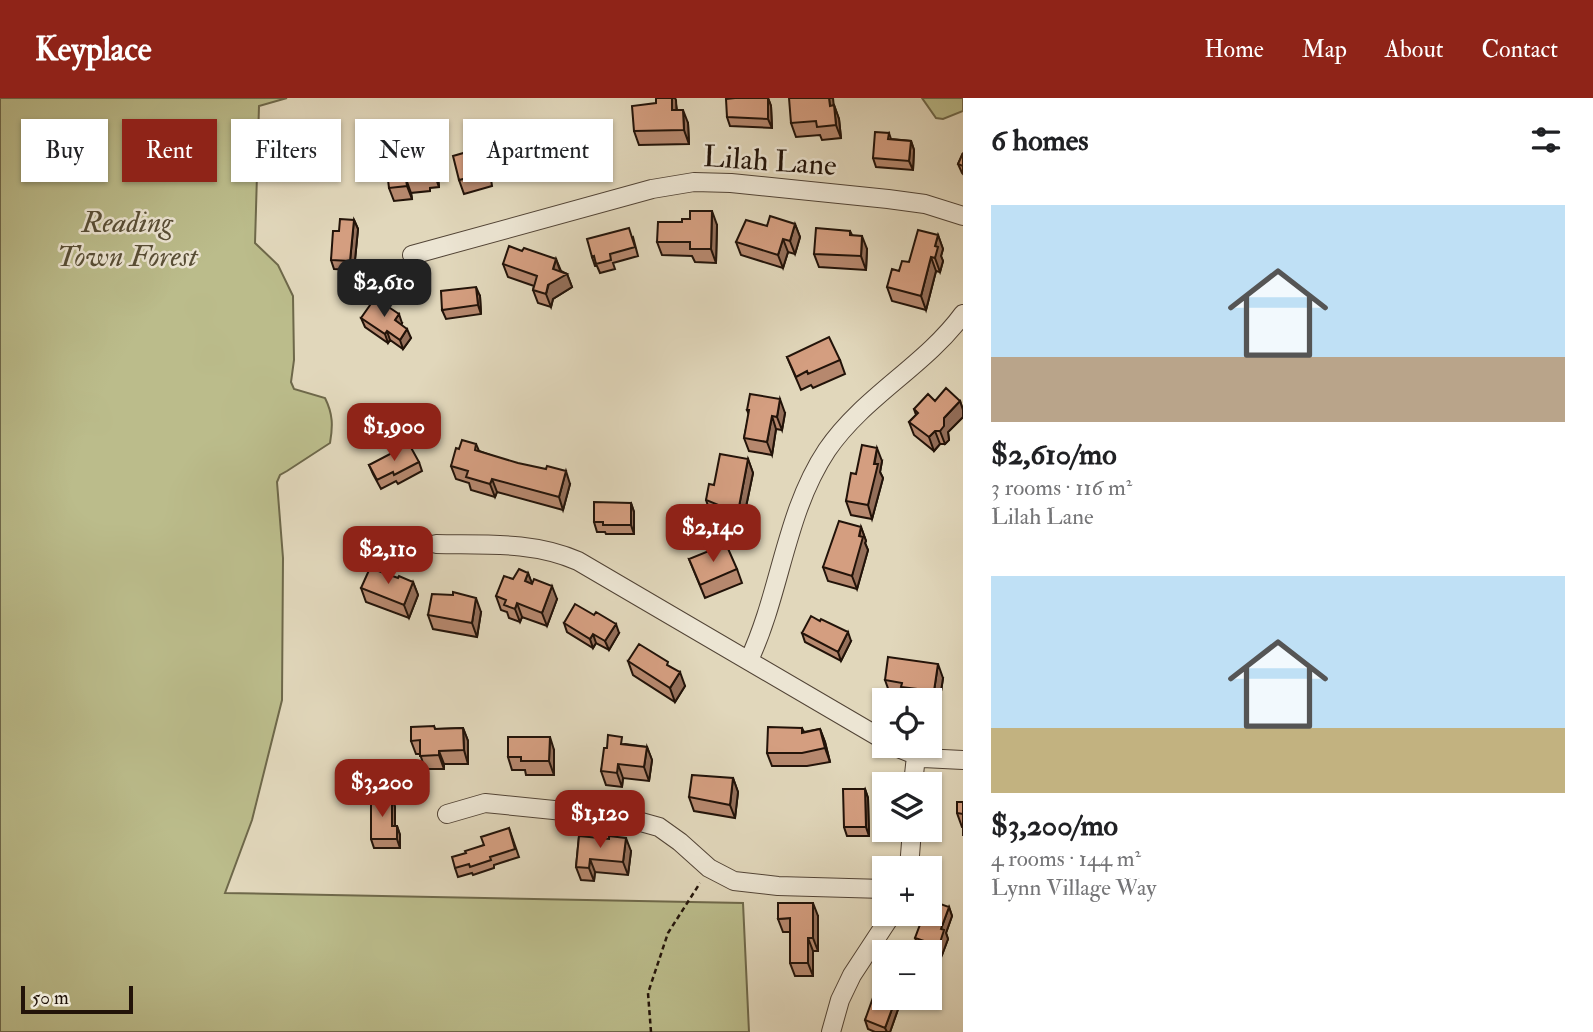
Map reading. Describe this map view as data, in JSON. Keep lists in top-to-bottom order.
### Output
{
  "streets": {
    "street": ["Lilah Lane"]
  },
  "parks": ["Reading Town Forest"],
  "scale_bar": "50 m",
  "page": {
    "header": "Keyplace",
    "nav": [
      "Home",
      "Map",
      "About",
      "Contact"
    ],
    "heading": "6 homes",
    "chip": [
      "Buy",
      "Rent",
      "Filters",
      "New",
      "Apartment"
    ],
    "list": [
      {
        "name": "$2,610/mo",
        "note": "3 rooms · 116 m² · Lilah Lane"
      },
      {
        "name": "$3,200/mo",
        "note": "4 rooms · 144 m² · Lynn Village Way"
      }
    ],
    "price": [
      "$2,610",
      "$1,900",
      "$2,140",
      "$2,110",
      "$3,200",
      "$1,120"
    ],
    "map_buttons": ["+", "−"],
    "scale": "50 m"
  }
}
